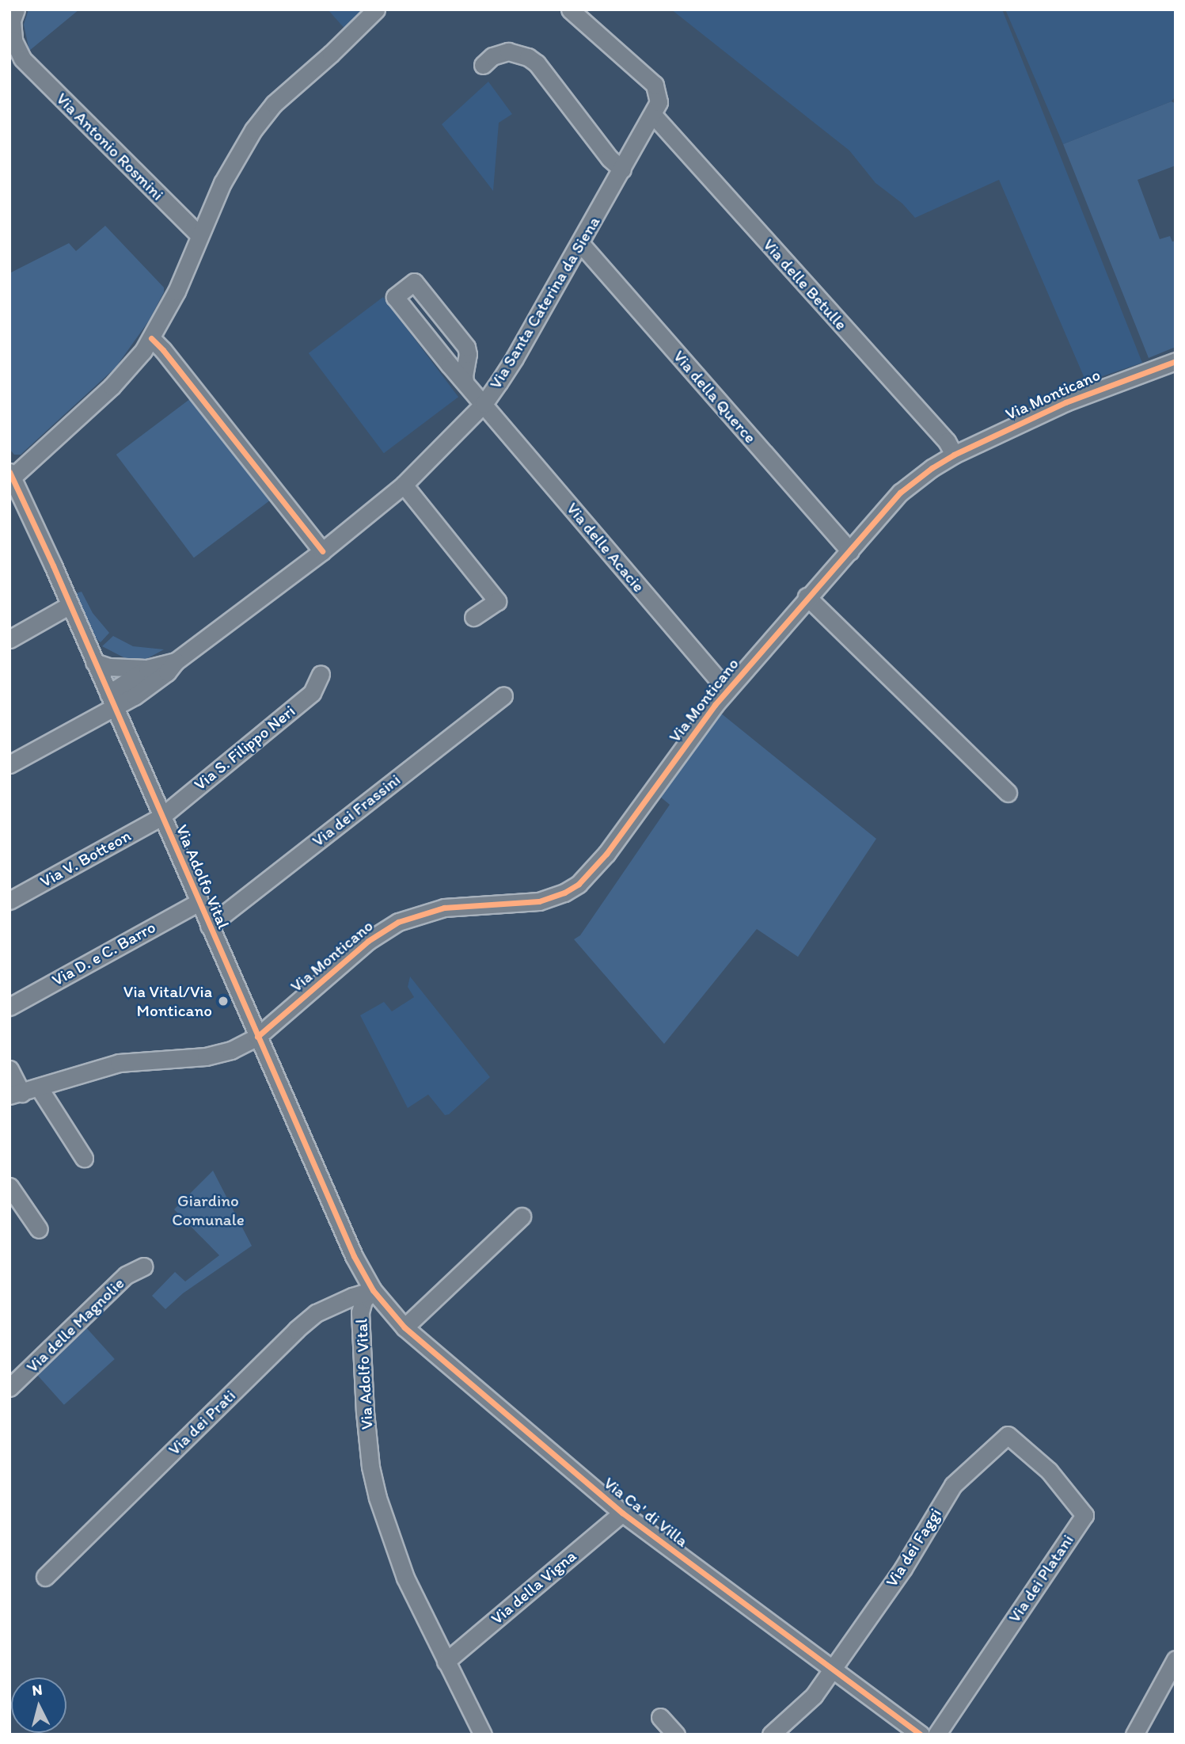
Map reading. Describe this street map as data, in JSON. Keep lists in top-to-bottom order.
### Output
{
  "streets": {
    "street": [
      "Via Antonio Rosmini",
      "Via delle Betulle",
      "Via Santa Caterina da Siena",
      "Via Monticano",
      "Via della Querce",
      "Via delle Acacie",
      "Via S. Filippo Neri",
      "Via dei Frassini",
      "Via V. Botteon",
      "Via Adolfo Vital",
      "Via D. e C. Barro",
      "Via delle Magnolie",
      "Via dei Prati",
      "Via Ca' di Villa",
      "Via dei Faggi",
      "Via dei Platani",
      "Via della Vigna"
    ]
  },
  "crossings": [
    ["Via delle Betulle", "Via Santa Caterina da Siena"],
    ["Via delle Betulle", "Via Monticano"],
    ["Via Santa Caterina da Siena", "Via della Querce"],
    ["Via Santa Caterina da Siena", "Via delle Acacie"],
    ["Via Santa Caterina da Siena", "Via Adolfo Vital"],
    ["Via Monticano", "Via della Querce"],
    ["Via Monticano", "Via delle Acacie"],
    ["Via Monticano", "Via Adolfo Vital"],
    ["Via S. Filippo Neri", "Via V. Botteon"],
    ["Via S. Filippo Neri", "Via Adolfo Vital"],
    ["Via dei Frassini", "Via Adolfo Vital"],
    ["Via V. Botteon", "Via Adolfo Vital"],
    ["Via Adolfo Vital", "Via D. e C. Barro"],
    ["Via Adolfo Vital", "Via dei Prati"],
    ["Via Adolfo Vital", "Via Ca' di Villa"],
    ["Via Adolfo Vital", "Via della Vigna"],
    ["Via dei Prati", "Via Ca' di Villa"],
    ["Via Ca' di Villa", "Via dei Faggi"],
    ["Via Ca' di Villa", "Via della Vigna"],
    ["Via dei Faggi", "Via dei Platani"]
  ],
  "parks": ["Giardino Comunale"],
  "places": ["Via Vital/Via Monticano"],
  "north": "top"
}
